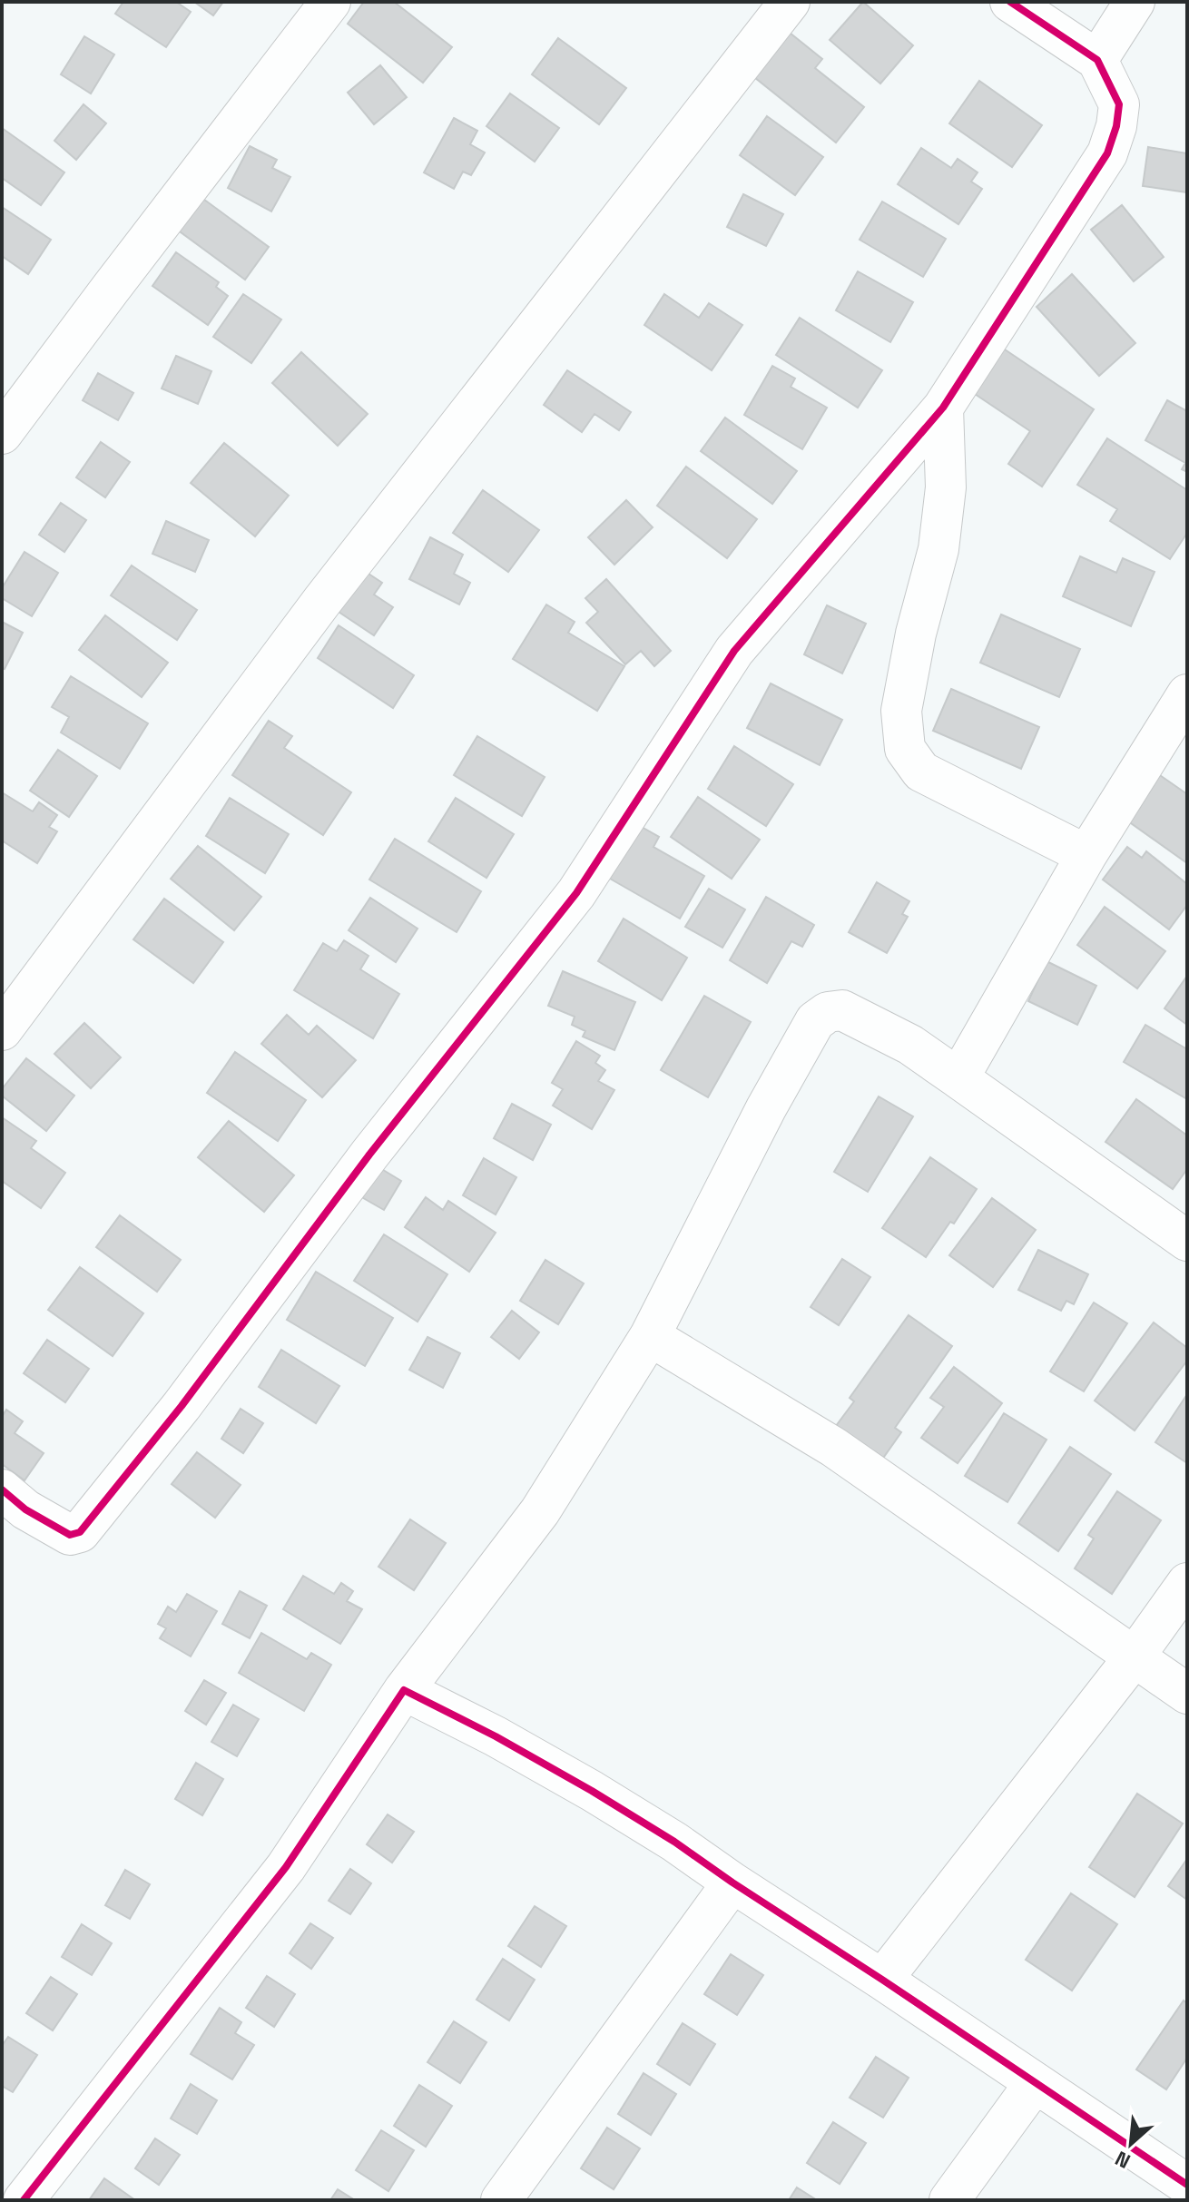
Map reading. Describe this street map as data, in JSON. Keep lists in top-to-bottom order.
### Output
{
  "north": "bottom left"
}
